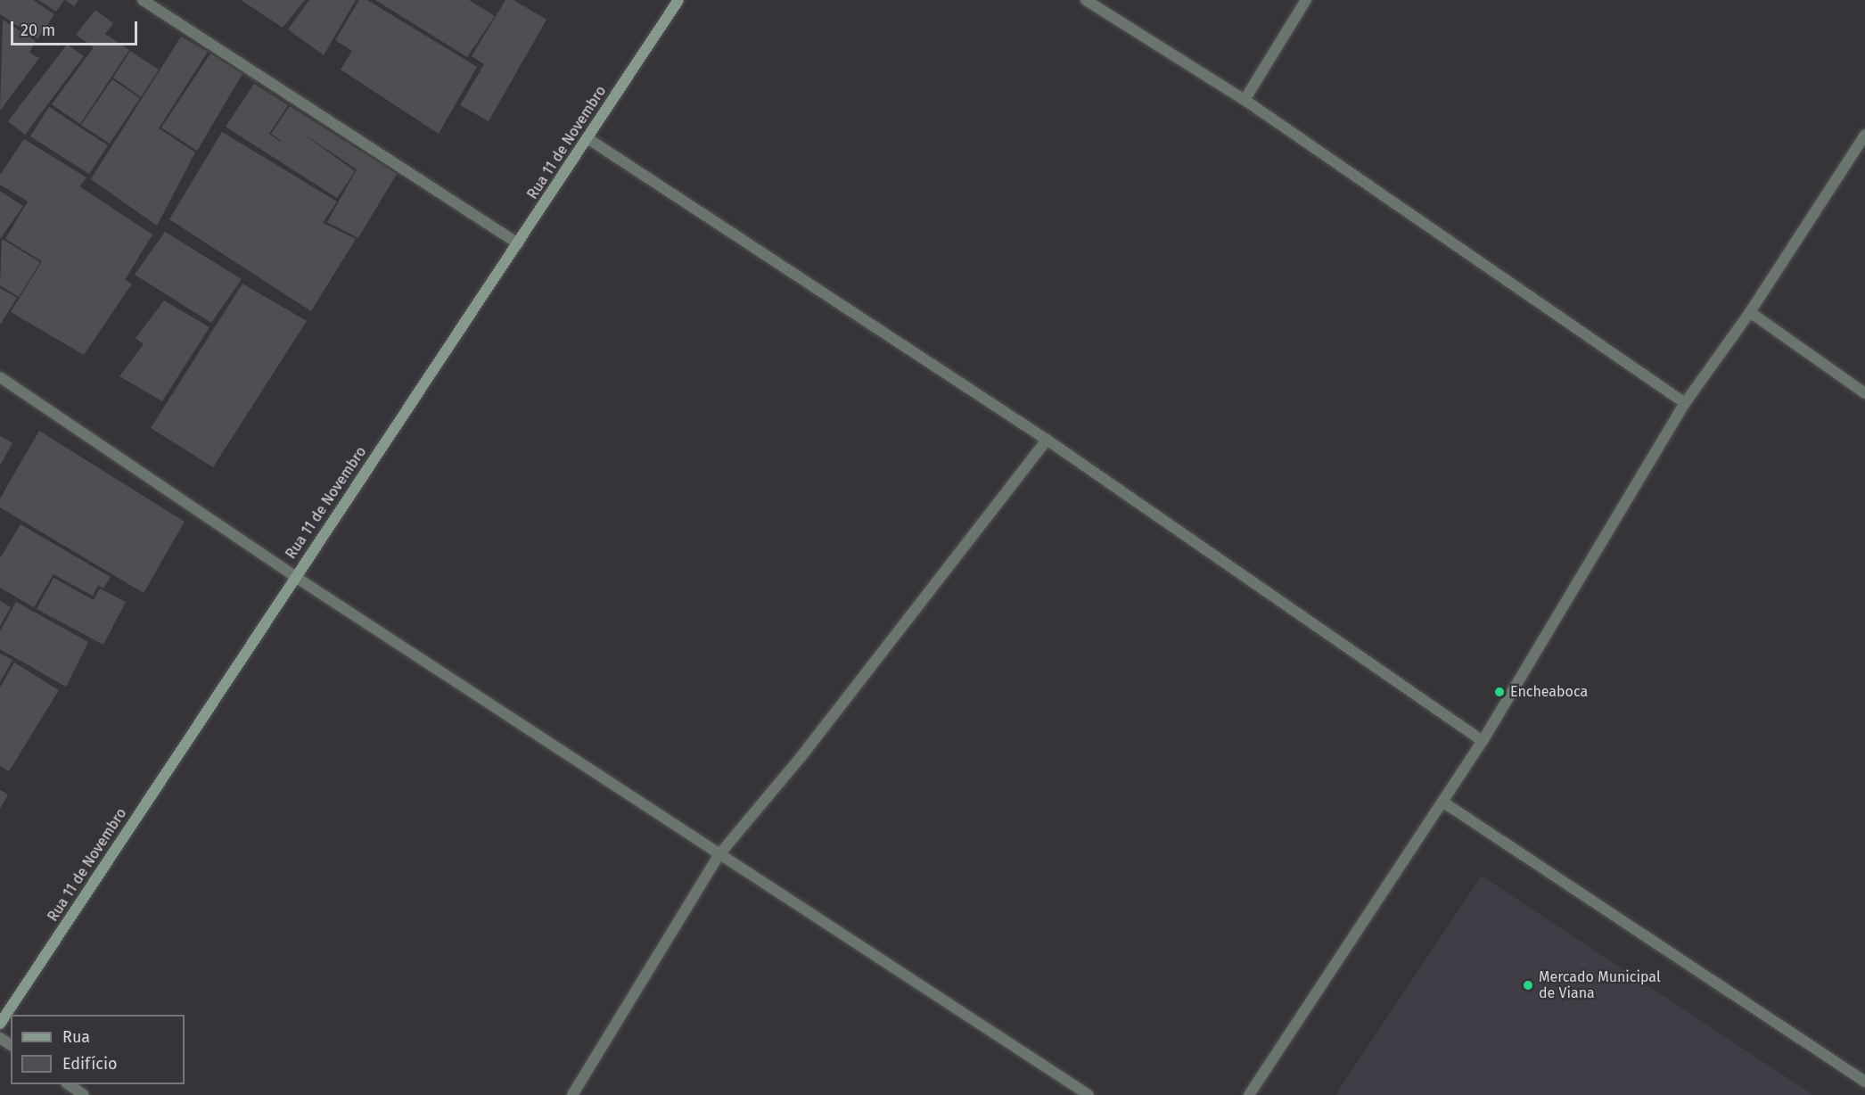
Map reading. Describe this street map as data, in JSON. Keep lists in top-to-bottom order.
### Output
{
  "streets": {
    "main road": ["Rua 11 de Novembro"]
  },
  "places": ["Encheaboca", "Mercado Municipal de Viana"],
  "legend": ["Rua", "Edifício"],
  "scale_bar": "20 m"
}
